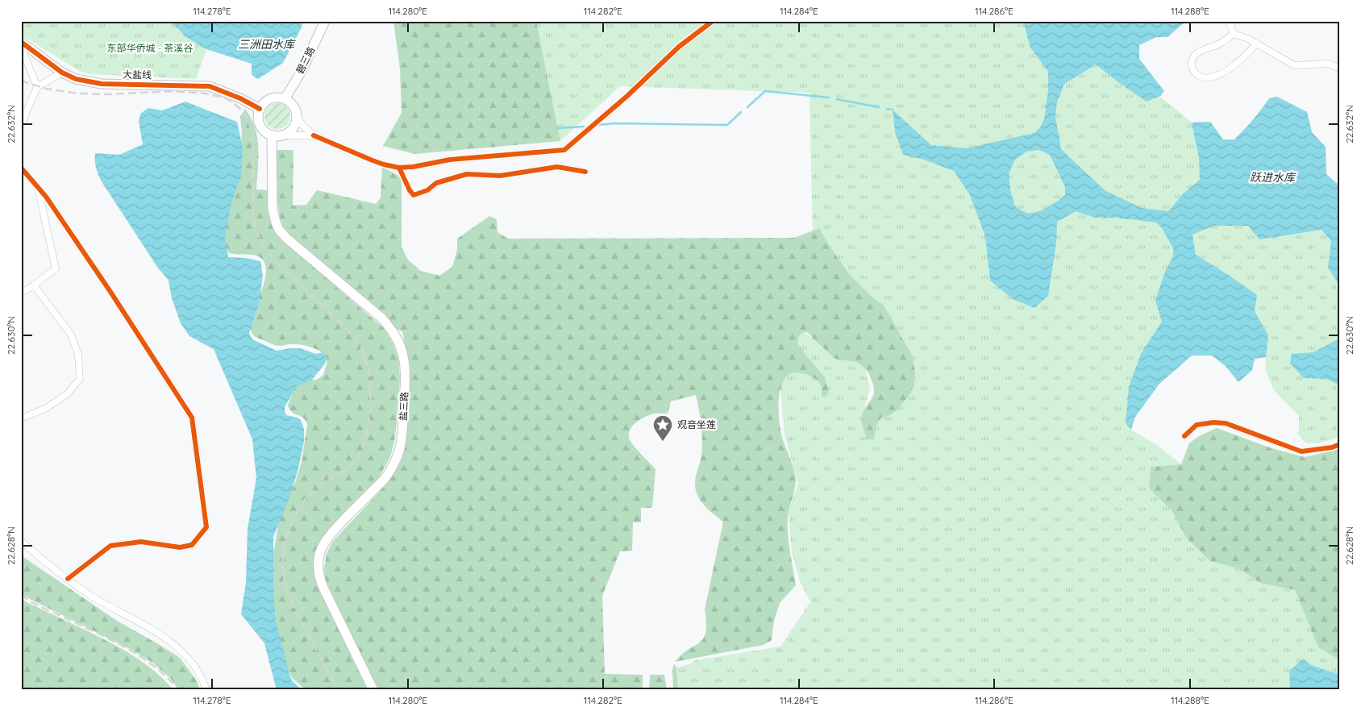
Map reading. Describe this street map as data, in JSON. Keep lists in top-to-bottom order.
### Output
{
  "streets": {
    "main road": ["碧三路", "大盐线", "盐三路"]
  },
  "crossings": [
    ["碧三路", "大盐线"],
    ["碧三路", "盐三路"],
    ["大盐线", "盐三路"]
  ],
  "water": ["三洲田水库", "跃进水库"],
  "parks": ["东部华侨城 - 茶溪谷"],
  "places": {
    "place": ["观音坐莲"]
  },
  "coordinates": [
    "114.278°E",
    "114.280°E",
    "114.282°E",
    "114.284°E",
    "114.286°E",
    "114.288°E",
    "22.632°N",
    "22.630°N",
    "22.628°N"
  ]
}
